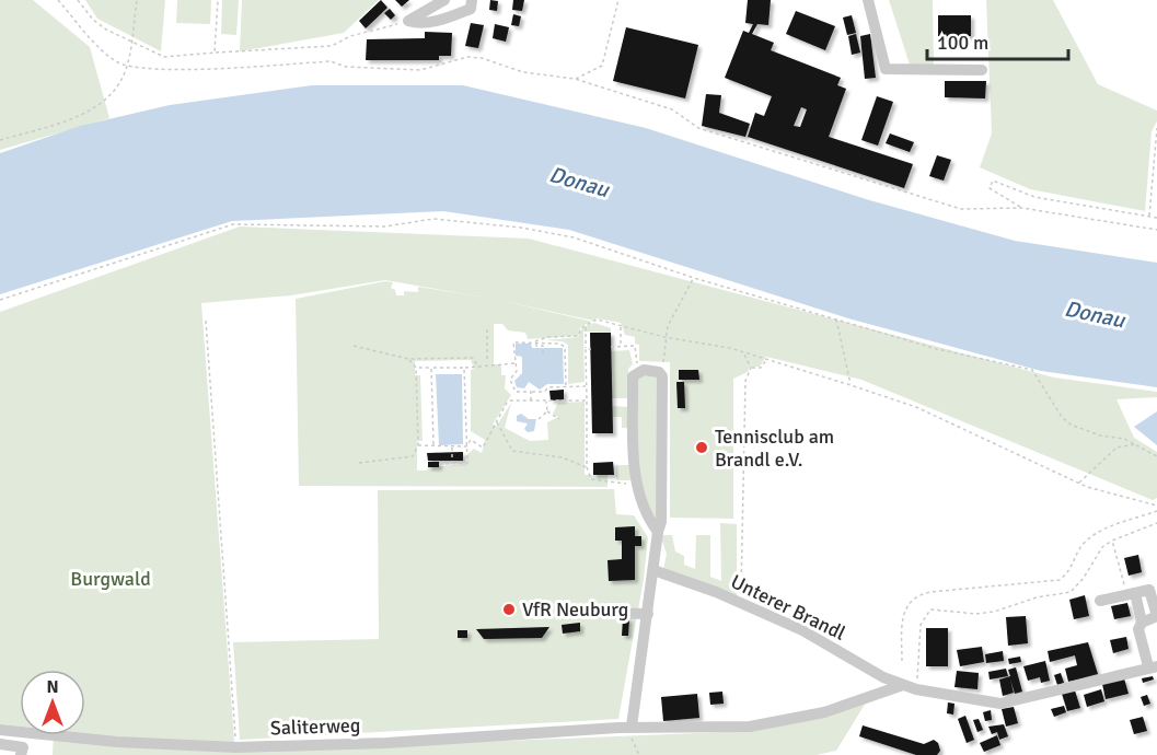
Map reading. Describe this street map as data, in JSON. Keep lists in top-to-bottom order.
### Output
{
  "streets": {
    "street": ["Unterer Brandl", "Saliterweg"]
  },
  "water": ["Donau"],
  "parks": ["Burgwald"],
  "places": ["Tennisclub am Brandl e.V.", "VfR Neuburg"],
  "scale_bar": "100 m",
  "north": "top"
}
